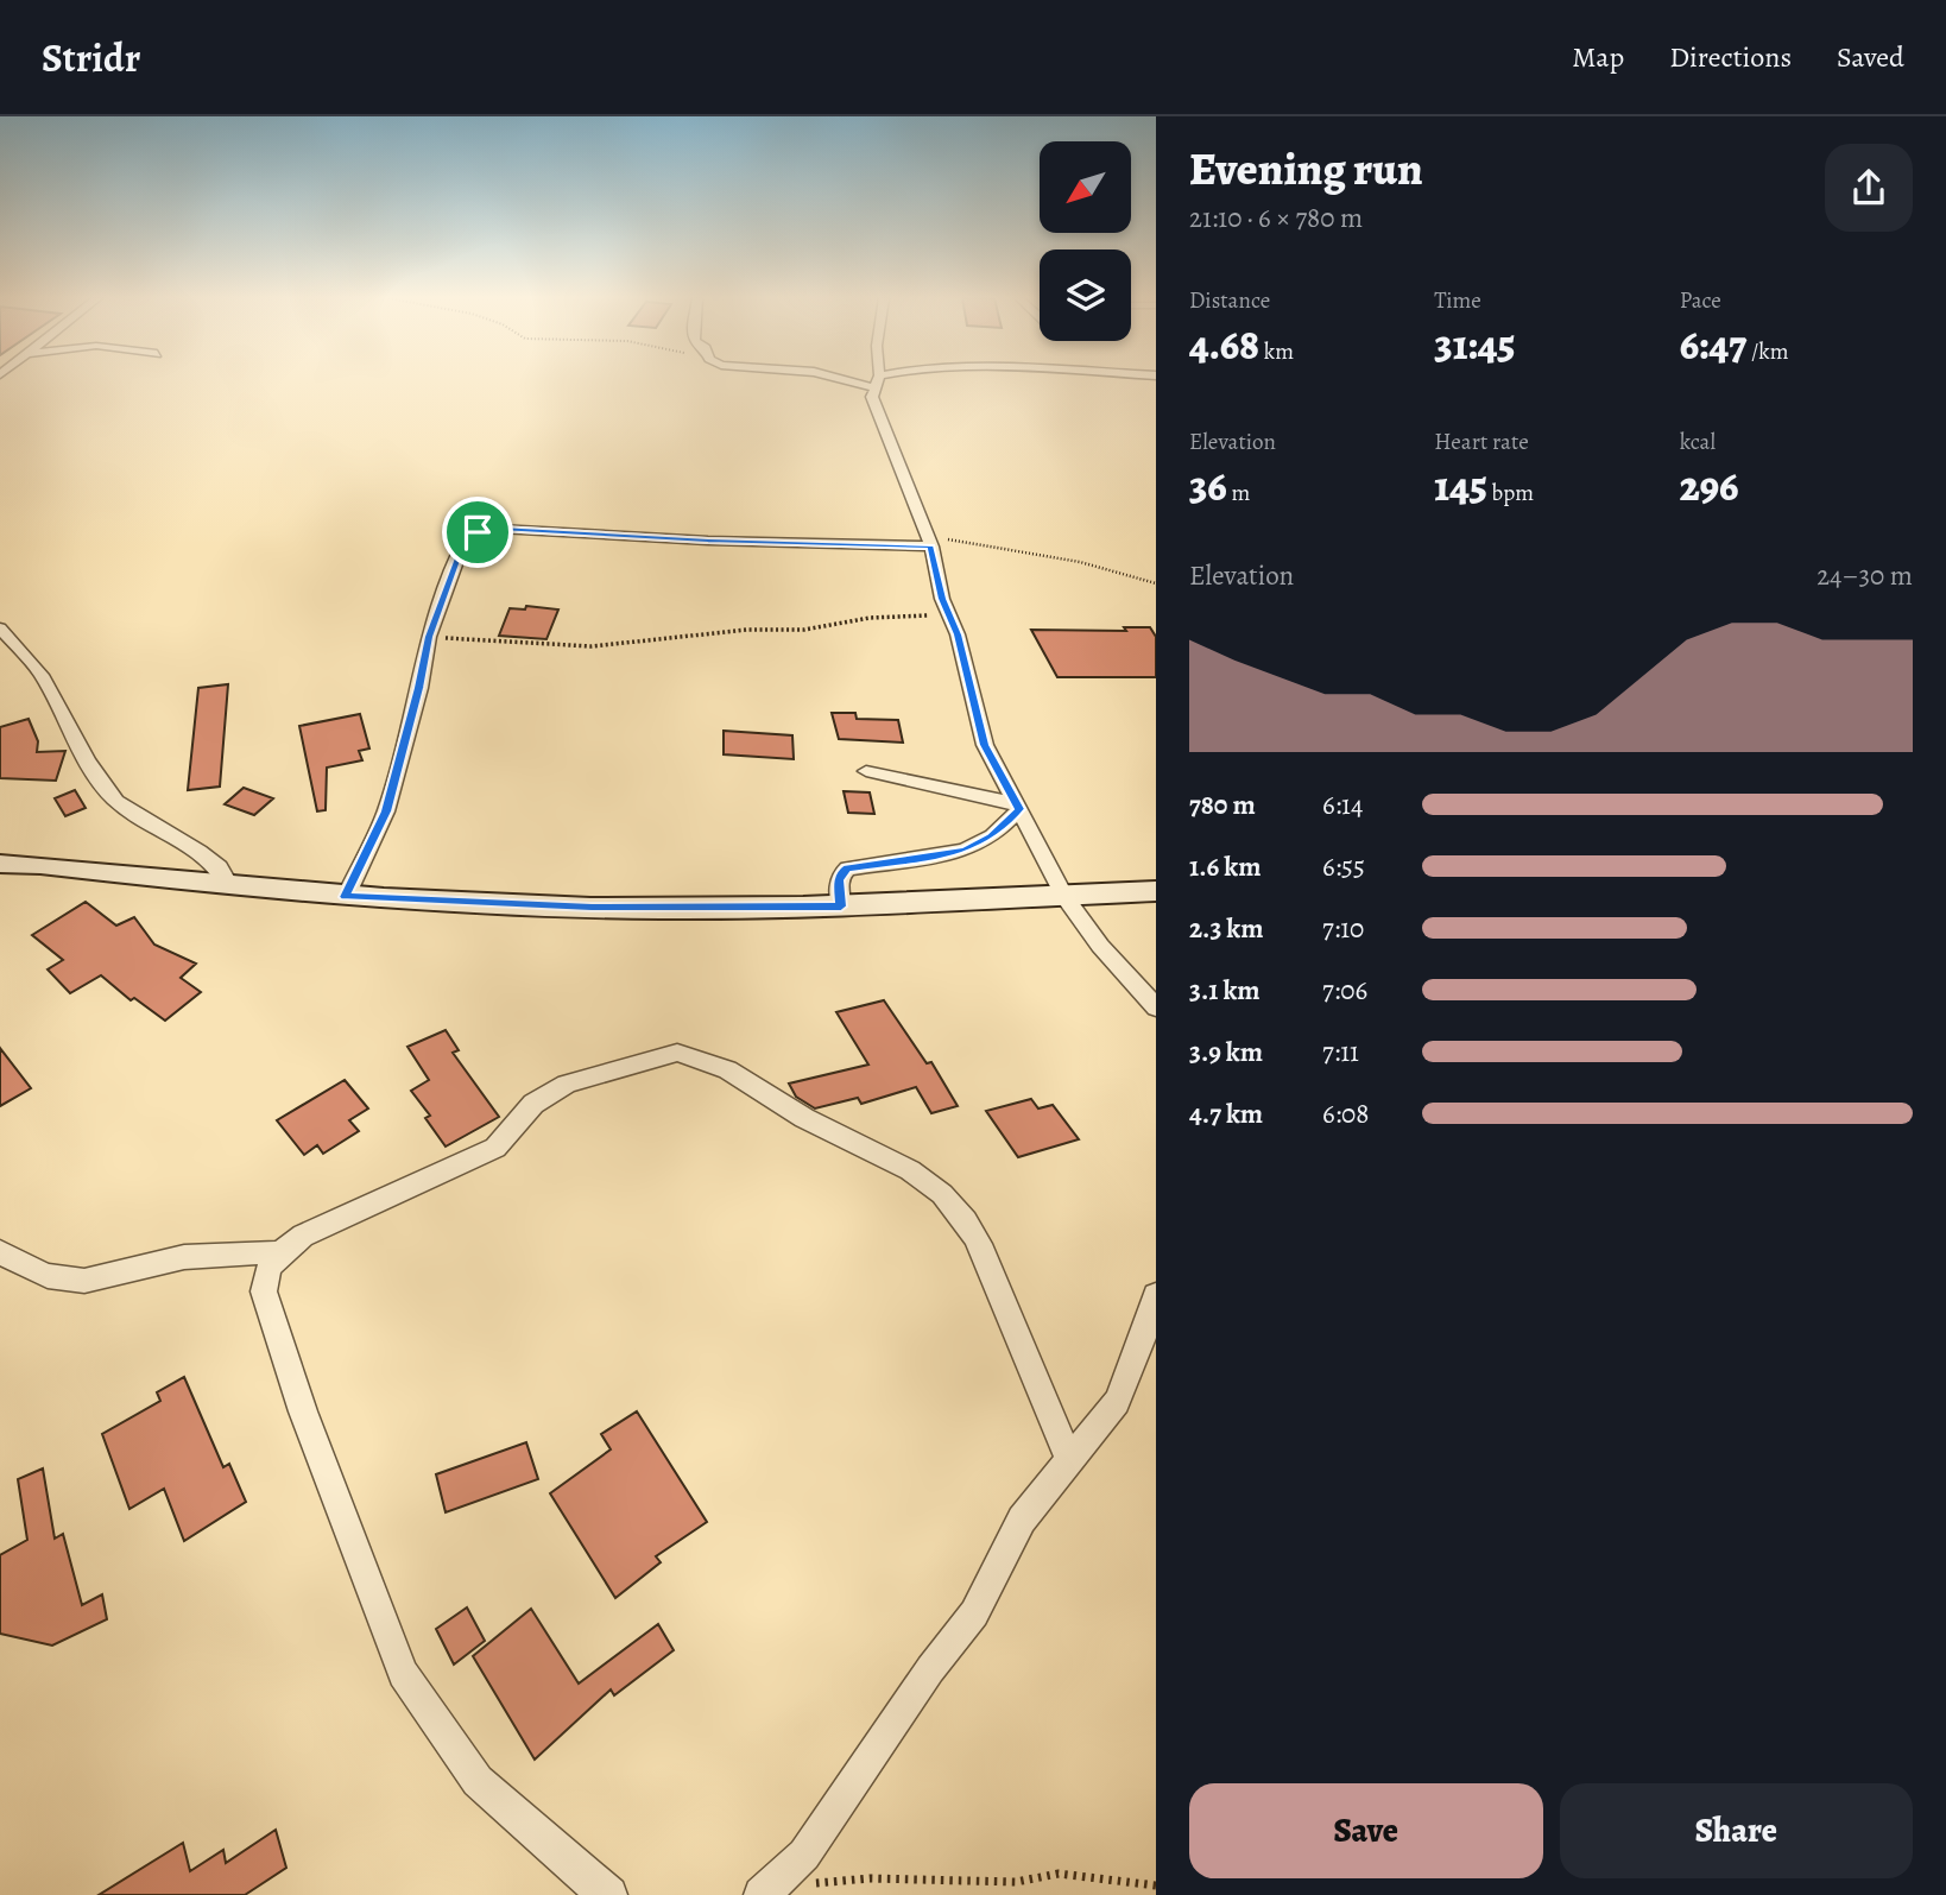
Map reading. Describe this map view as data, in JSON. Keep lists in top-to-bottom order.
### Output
{
  "north": "bottom left",
  "page": {
    "header": "Stridr",
    "nav": ["Map", "Directions", "Saved"],
    "heading": ["Evening run", "21:10 · 6 × 780 m"],
    "stats": [
      ["Distance", "4.68 km"],
      ["Time", "31:45"],
      ["Pace", "6:47 /km"],
      ["Elevation", "36 m"],
      ["Heart rate", "145 bpm"],
      ["kcal", "296"]
    ],
    "chart": ["Elevation", "24–30 m"],
    "list": [
      {
        "name": "780 m",
        "note": "6:14"
      },
      {
        "name": "1.6 km",
        "note": "6:55"
      },
      {
        "name": "2.3 km",
        "note": "7:10"
      },
      {
        "name": "3.1 km",
        "note": "7:06"
      },
      {
        "name": "3.9 km",
        "note": "7:11"
      },
      {
        "name": "4.7 km",
        "note": "6:08"
      }
    ],
    "buttons": ["Save", "Share"]
  }
}
